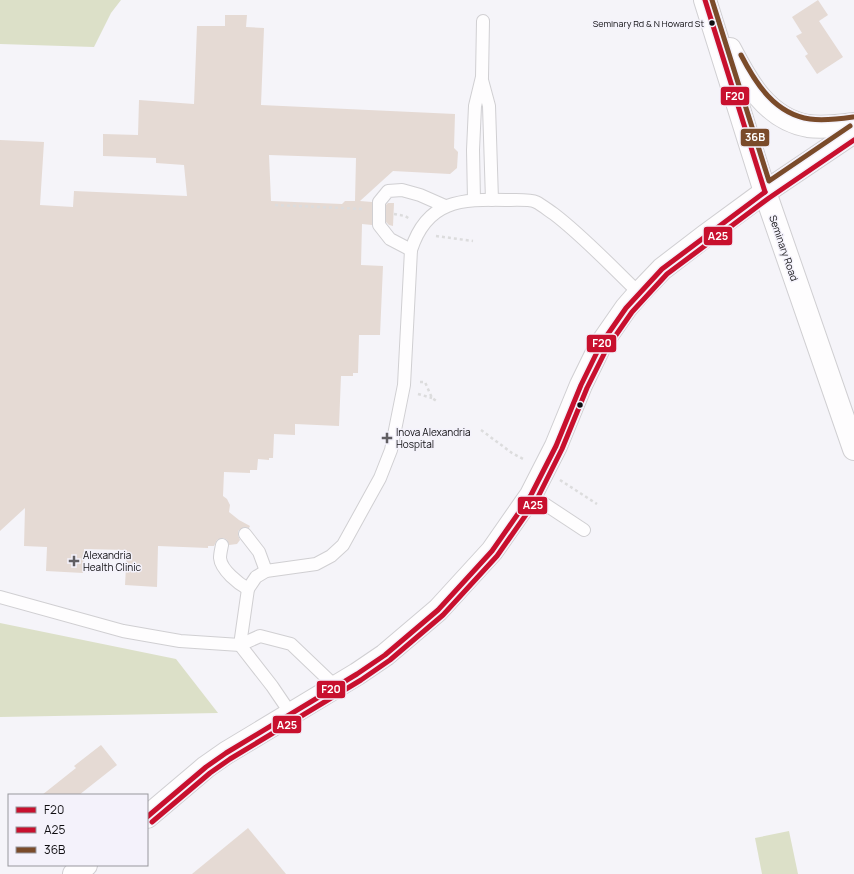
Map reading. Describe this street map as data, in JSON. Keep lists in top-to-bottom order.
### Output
{
  "streets": {
    "street": ["Seminary Road"]
  },
  "places": {
    "other": ["Seminary Rd & N Howard St"],
    "health": ["Inova Alexandria Hospital", "Alexandria Health Clinic"]
  },
  "lines": ["transit line F20", "transit line 36B", "transit line A25"],
  "legend": ["F20", "A25", "36B"]
}
